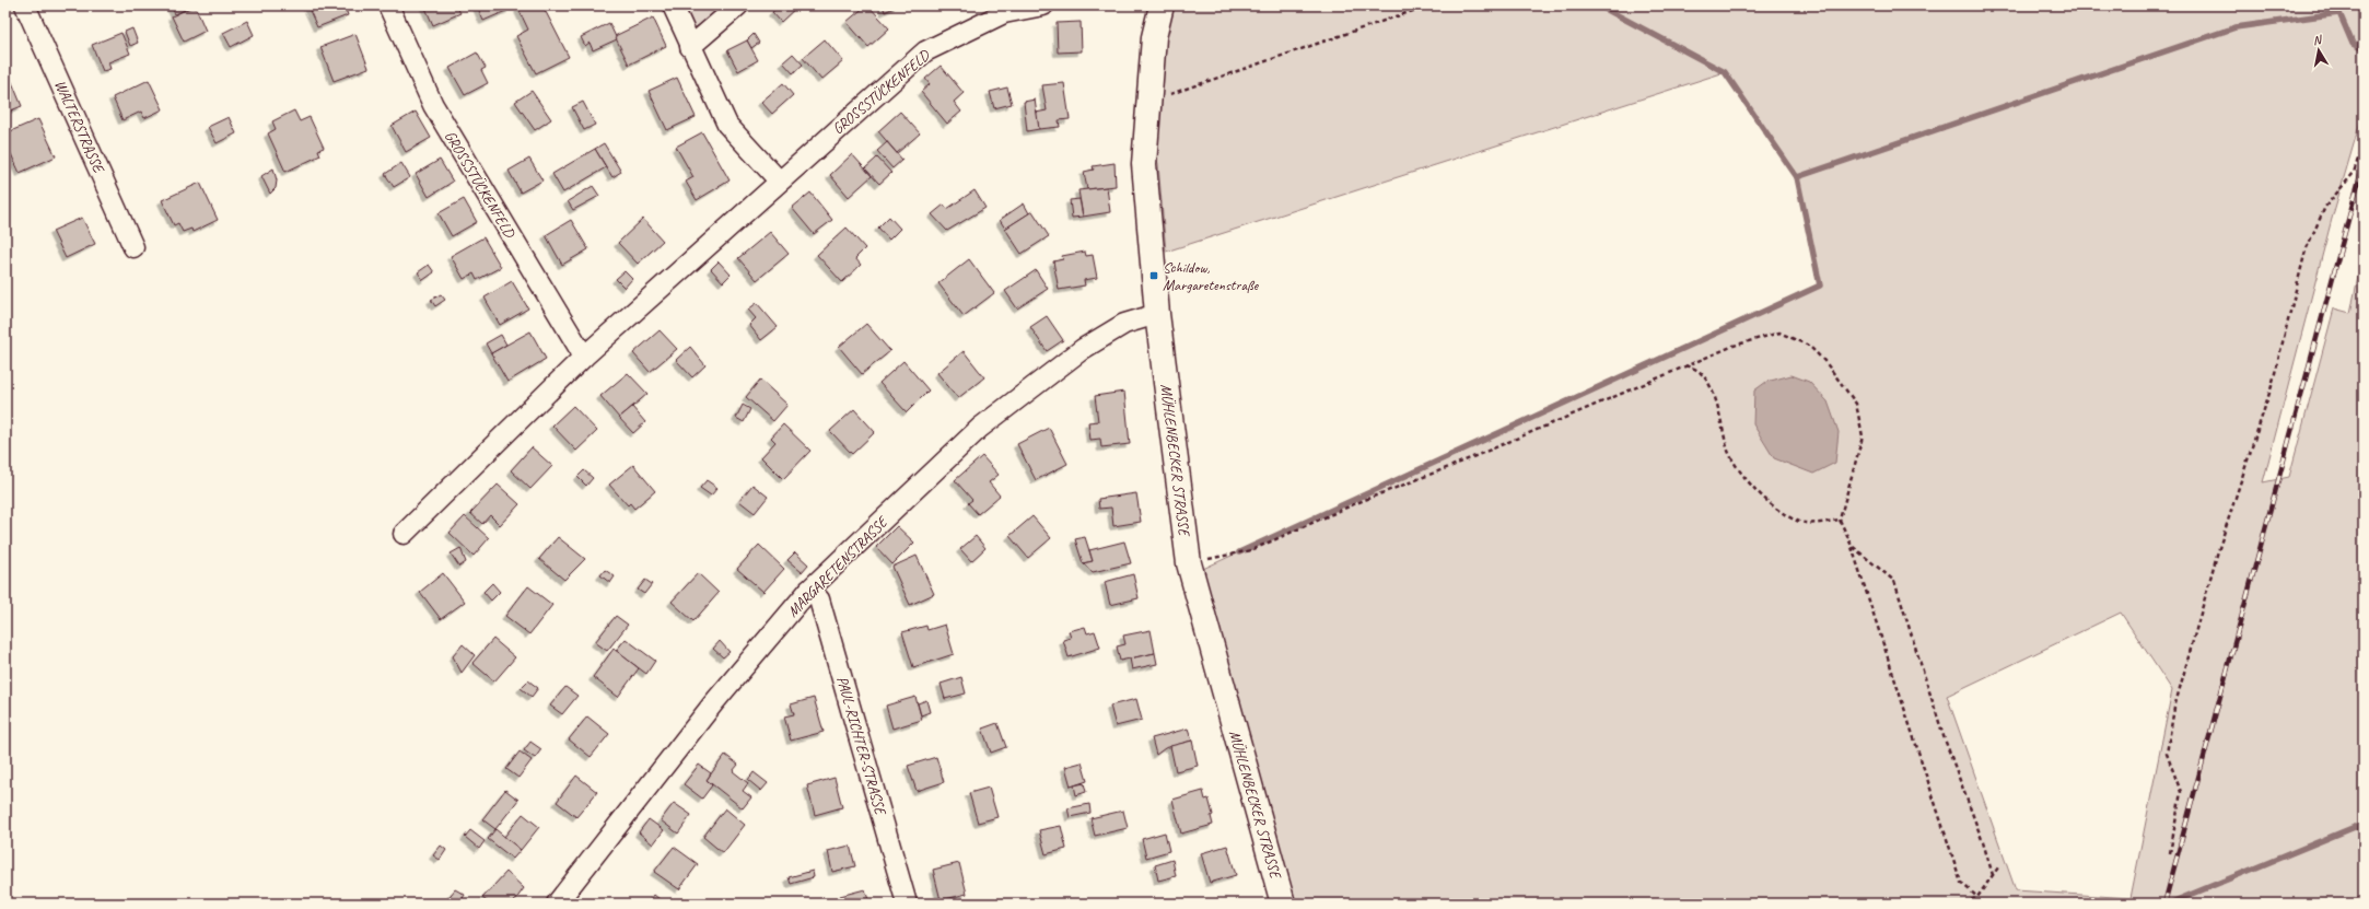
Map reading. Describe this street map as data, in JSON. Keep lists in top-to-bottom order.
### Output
{
  "streets": {
    "main road": ["MÜHLENBECKER STRASSE"],
    "street": [
      "GROSSSTÜCKENFELD",
      "WALTERSTRASSE",
      "MARGARETENSTRASSE",
      "PAUL-RICHTER-STRASSE"
    ]
  },
  "crossings": [
    ["MÜHLENBECKER STRASSE", "MARGARETENSTRASSE"],
    ["MARGARETENSTRASSE", "PAUL-RICHTER-STRASSE"]
  ],
  "places": {
    "transit": ["Schildow, Margaretenstraße"]
  },
  "north": "top"
}
